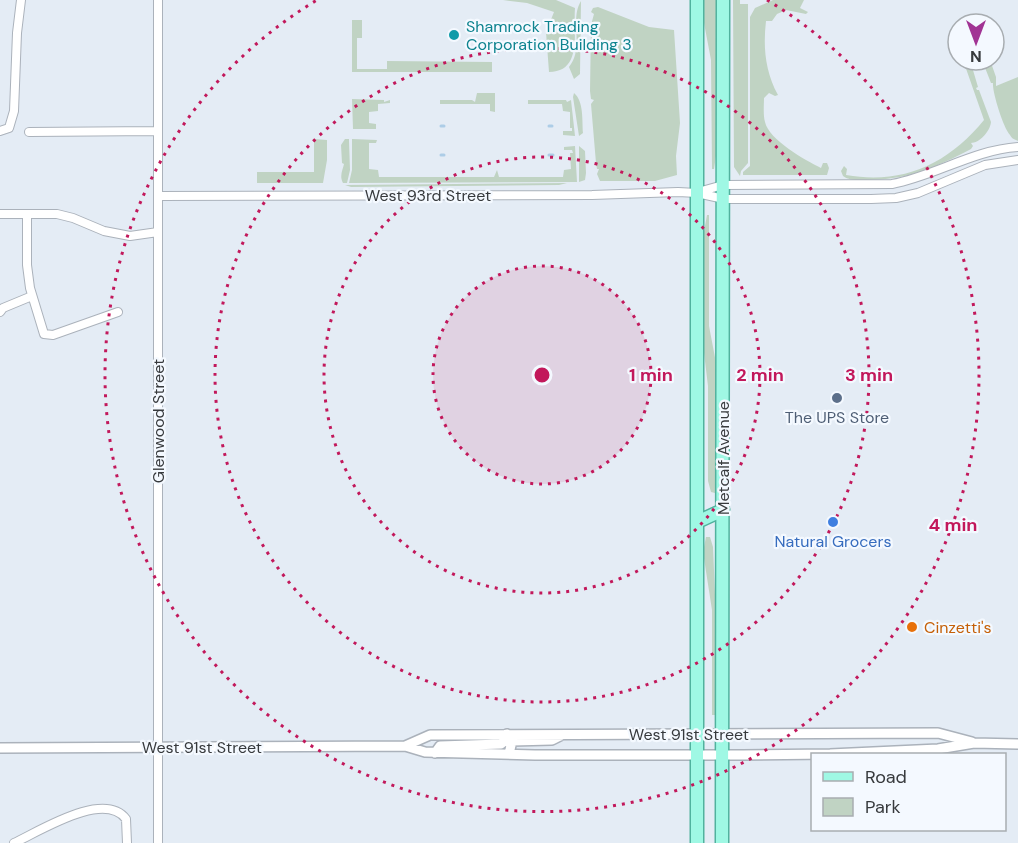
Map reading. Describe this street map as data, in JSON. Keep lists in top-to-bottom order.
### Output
{
  "streets": {
    "main road": ["Metcalf Avenue"],
    "street": ["West 93rd Street", "Glenwood Street", "West 91st Street"]
  },
  "crossings": [
    ["West 93rd Street", "Glenwood Street"],
    ["West 93rd Street", "Metcalf Avenue"],
    ["Glenwood Street", "West 91st Street"],
    ["Metcalf Avenue", "West 91st Street"]
  ],
  "places": [
    "Shamrock Trading Corporation Building 3",
    "The UPS Store",
    "Natural Grocers",
    "Cinzetti's"
  ],
  "legend": ["Road", "Park"],
  "north": "bottom",
  "rings": [
    "1 min",
    "2 min",
    "3 min",
    "4 min"
  ]
}
